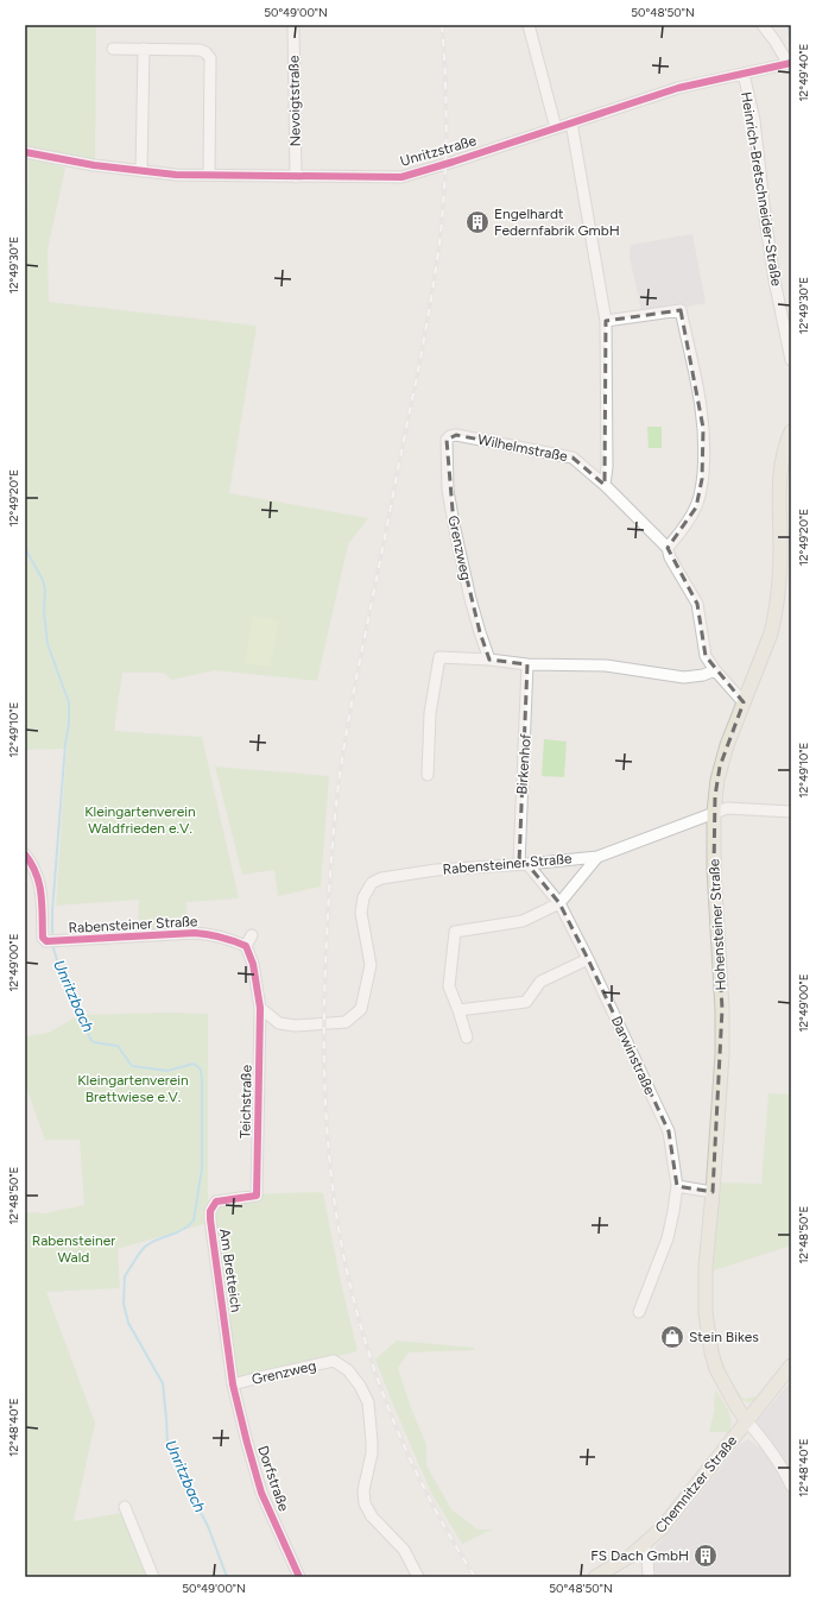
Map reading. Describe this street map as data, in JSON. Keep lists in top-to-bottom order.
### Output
{
  "streets": {
    "main road": ["Hohensteiner Straße", "Chemnitzer Straße"],
    "street": [
      "Nevoigtstraße",
      "Unritzstraße",
      "Heinrich-Bretschneider-Straße",
      "Wilhelmstraße",
      "Grenzweg",
      "Birkenhof",
      "Rabensteiner Straße",
      "Darwinstraße",
      "Teichstraße",
      "Am Bretteich",
      "Dorfstraße"
    ]
  },
  "crossings": [
    ["Nevoigtstraße", "Unritzstraße"],
    ["Unritzstraße", "Heinrich-Bretschneider-Straße"],
    ["Wilhelmstraße", "Grenzweg"],
    ["Wilhelmstraße", "Hohensteiner Straße"],
    ["Grenzweg", "Am Bretteich"],
    ["Grenzweg", "Dorfstraße"],
    ["Birkenhof", "Rabensteiner Straße"],
    ["Birkenhof", "Darwinstraße"],
    ["Rabensteiner Straße", "Hohensteiner Straße"],
    ["Rabensteiner Straße", "Darwinstraße"],
    ["Rabensteiner Straße", "Teichstraße"],
    ["Hohensteiner Straße", "Chemnitzer Straße"],
    ["Teichstraße", "Am Bretteich"],
    ["Am Bretteich", "Dorfstraße"]
  ],
  "water": ["Unritzbach"],
  "parks": ["Kleingartenverein Waldfrieden e.V.", "Kleingartenverein Brettwiese e.V.", "Rabensteiner Wald"],
  "places": {
    "building": ["Engelhardt Federnfabrik GmbH", "FS Dach GmbH"],
    "shop": ["Stein Bikes"]
  },
  "coordinates": [
    "50°49'00\"N",
    "50°48'50\"N",
    "12°49'40\"E",
    "12°49'30\"E",
    "12°49'20\"E",
    "12°49'10\"E",
    "12°49'00\"E",
    "12°48'50\"E",
    "12°48'40\"E"
  ]
}
